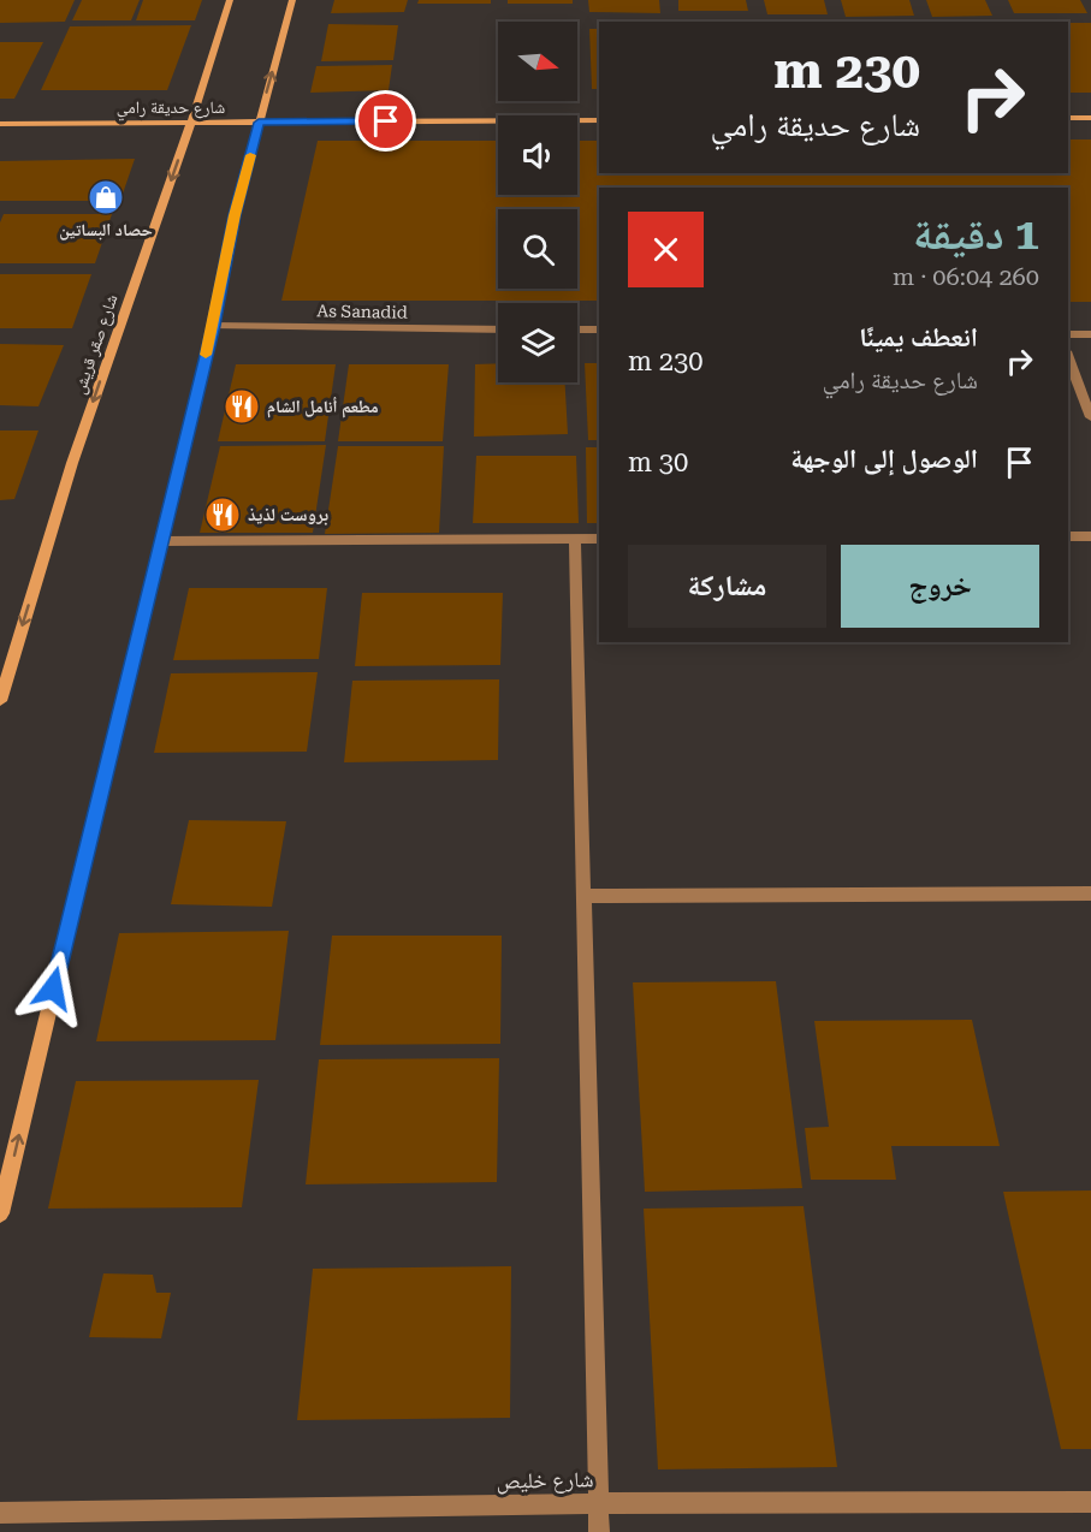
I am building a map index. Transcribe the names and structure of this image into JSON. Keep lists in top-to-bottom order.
{
  "streets": {
    "street": [
      "شارع حديقة رامي",
      "As Sanadid",
      "شارع صقر قريش",
      "شارع خليص"
    ]
  },
  "crossings": [
    ["شارع حديقة رامي", "شارع صقر قريش"]
  ],
  "places": {
    "shop": ["حصاد البساتين"],
    "restaurant": ["مطعم أنامل الشام", "بروست لذيذ"]
  },
  "north": "right",
  "page": {
    "turn": ["230 m", "شارع حديقة رامي"],
    "heading": ["1 دقيقة", "260 m · 06:04"],
    "list": [
      {
        "name": "انعطف يمينًا",
        "note": "شارع حديقة رامي",
        "value": "230 m"
      },
      {
        "name": "الوصول إلى الوجهة",
        "value": "30 m"
      }
    ],
    "buttons": ["خروج", "مشاركة"]
  }
}
